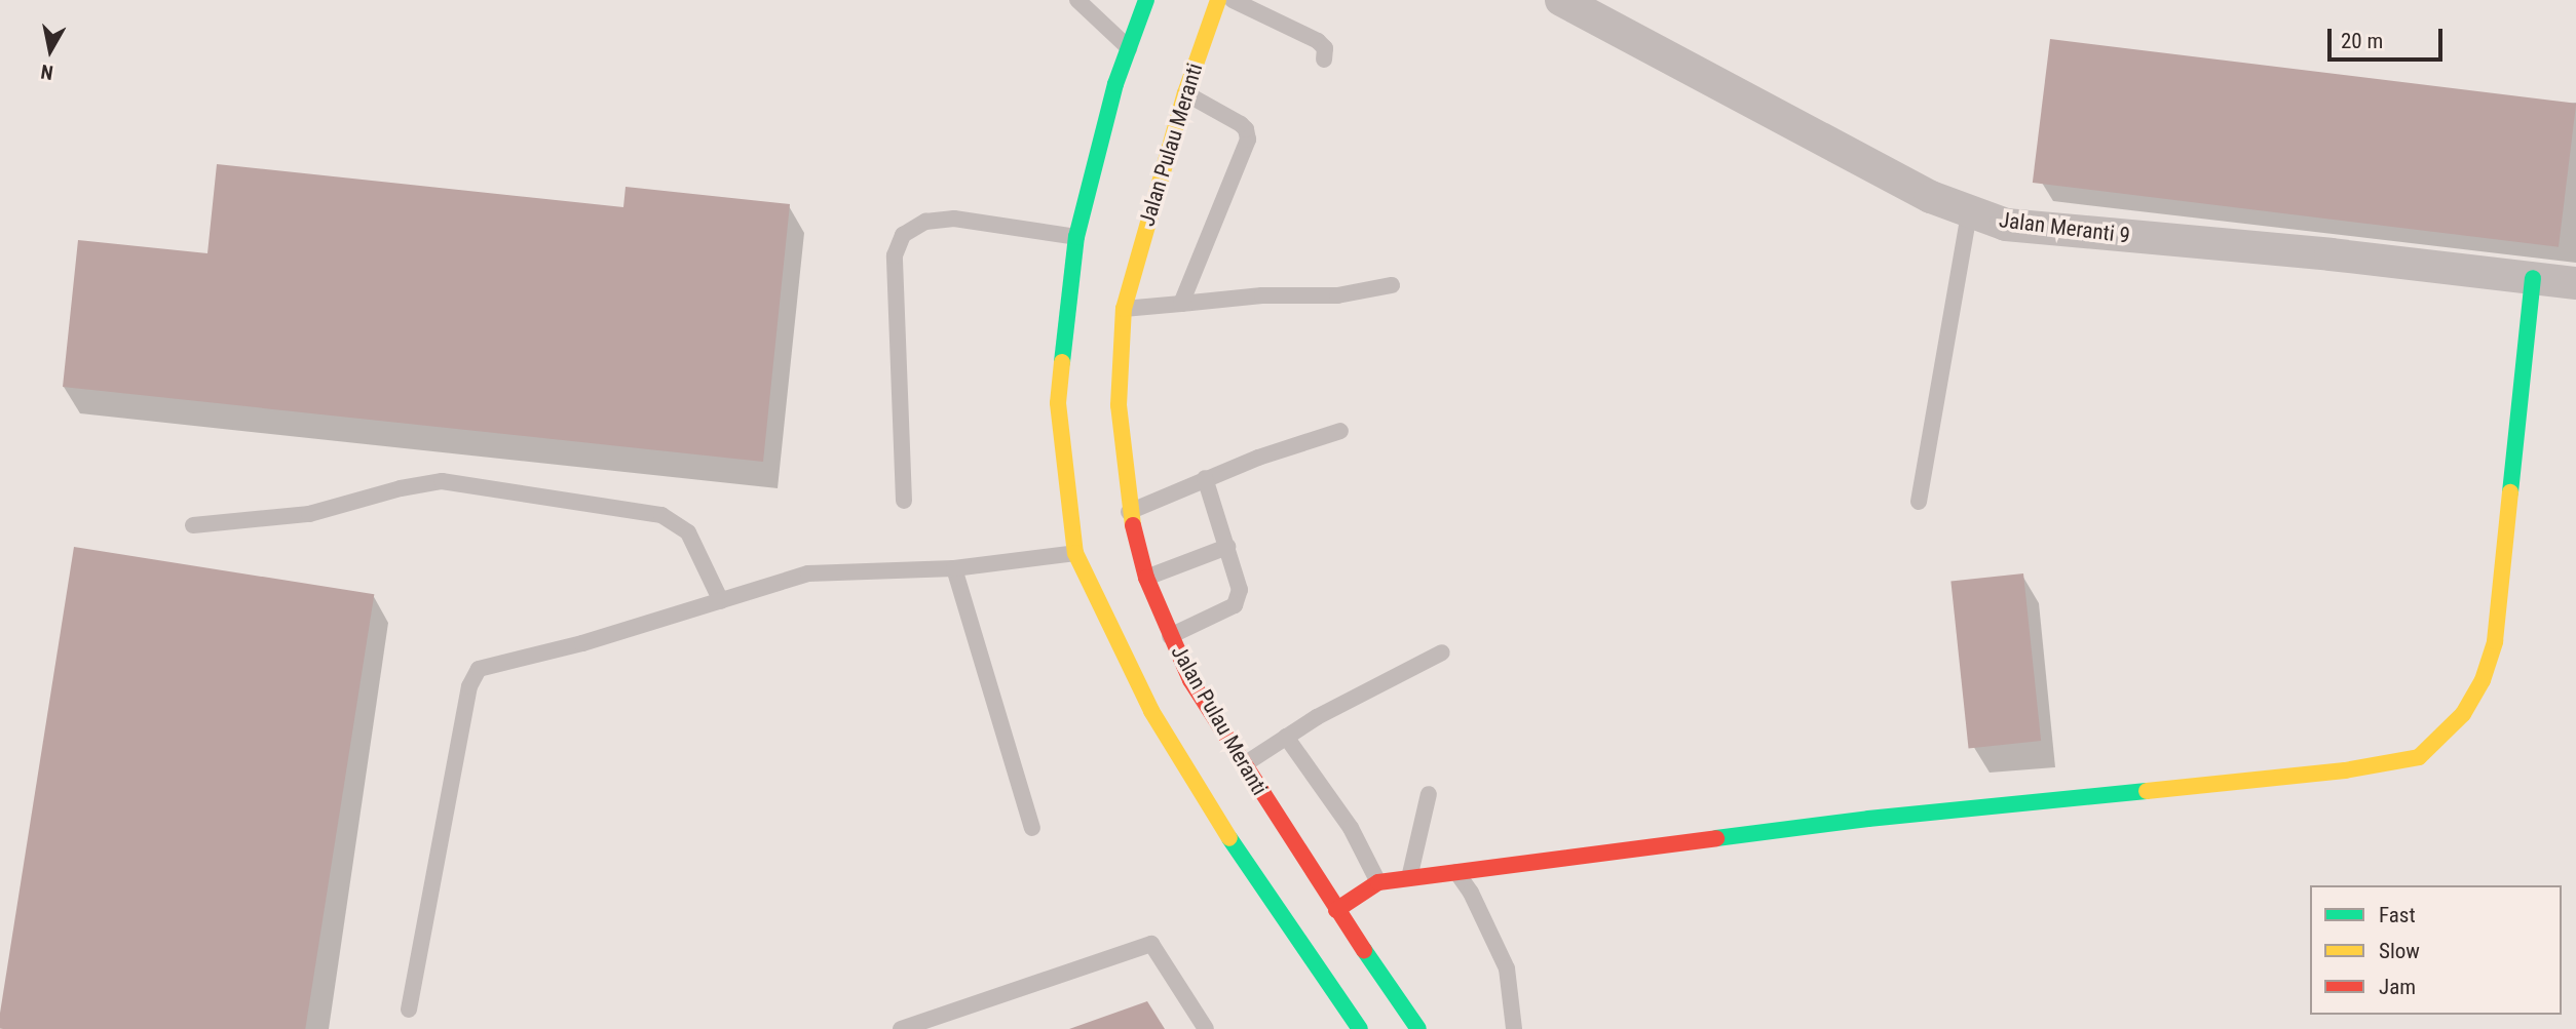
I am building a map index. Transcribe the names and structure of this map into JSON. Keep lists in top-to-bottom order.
{
  "streets": {
    "main road": ["Jalan Pulau Meranti"],
    "street": ["Jalan Meranti 9"]
  },
  "legend": ["Fast", "Slow", "Jam"],
  "scale_bar": "20 m",
  "north": "bottom"
}
